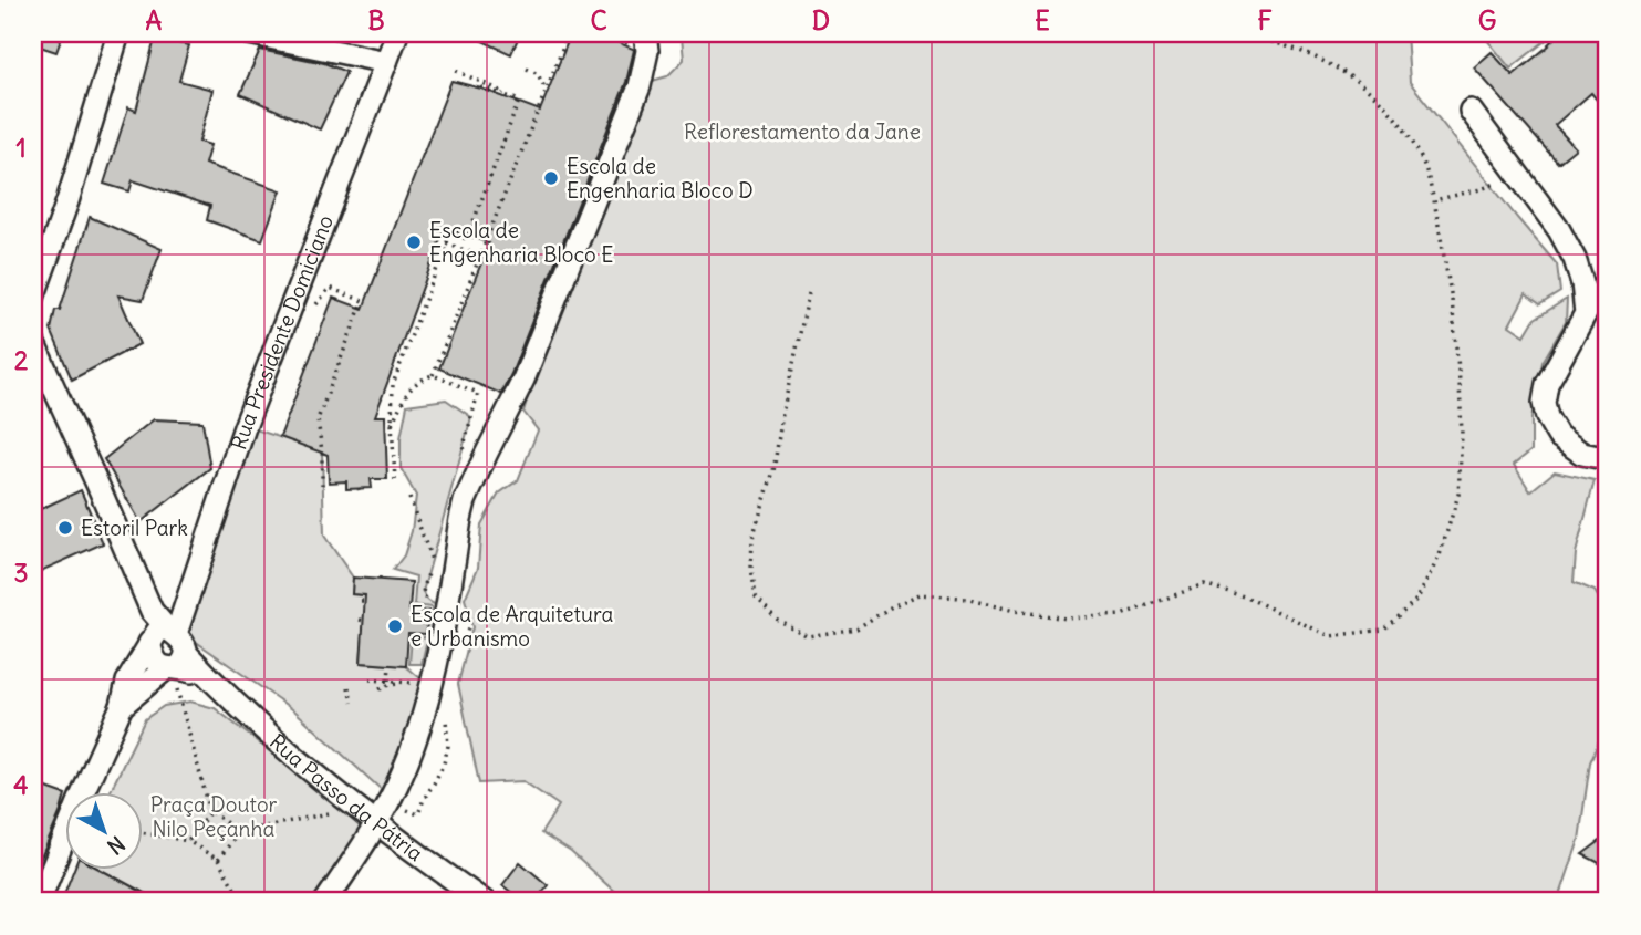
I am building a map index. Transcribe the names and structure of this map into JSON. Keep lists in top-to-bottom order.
{
  "streets": {
    "street": ["Rua Presidente Domiciano", "Rua Passo da Pátria"]
  },
  "crossings": [
    ["Rua Presidente Domiciano", "Rua Passo da Pátria"]
  ],
  "parks": ["Reflorestamento da Jane", "Praça Doutor Nilo Peçanha"],
  "places": [
    "Escola de Engenharia Bloco D",
    "Escola de Engenharia Bloco E",
    "Estoril Park",
    "Escola de Arquitetura e Urbanismo"
  ],
  "north": "bottom right",
  "grid": {
    "columns": [
      "A",
      "B",
      "C",
      "D",
      "E",
      "F",
      "G"
    ],
    "rows": [
      "1",
      "2",
      "3",
      "4"
    ]
  }
}
